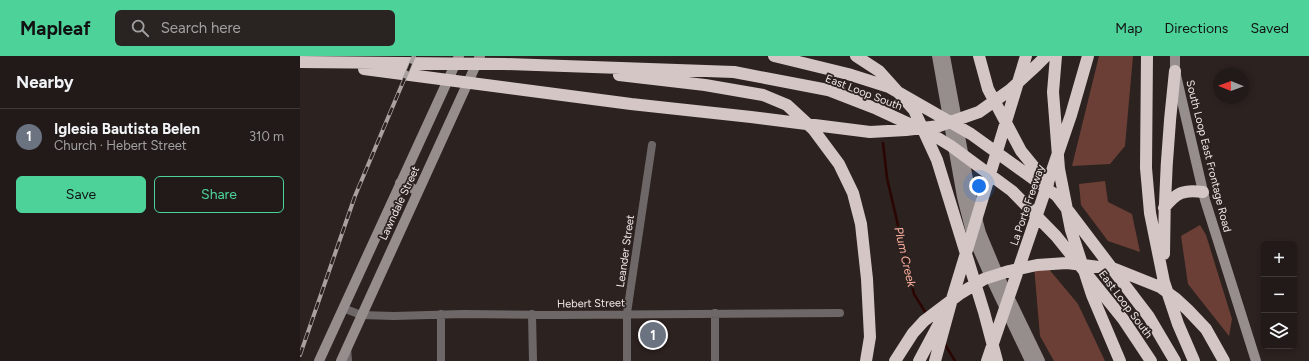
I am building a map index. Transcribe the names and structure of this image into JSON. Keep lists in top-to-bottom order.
{
  "streets": {
    "highway": ["East Loop South", "La Porte Freeway"],
    "main road": ["South Loop East Frontage Road", "Lawndale Street"],
    "street": ["Leander Street", "Hebert Street"]
  },
  "crossings": [
    ["Lawndale Street", "Hebert Street"],
    ["Leander Street", "Hebert Street"]
  ],
  "water": ["Plum Creek"],
  "north": "left",
  "page": {
    "header": "Mapleaf",
    "search": "Search here",
    "nav": ["Map", "Directions", "Saved"],
    "heading": "Nearby",
    "list": [
      {
        "mark": "1",
        "name": "Iglesia Bautista Belen",
        "note": "Church · Hebert Street",
        "value": "310 m"
      }
    ],
    "buttons": ["Save", "Share"],
    "map_buttons": ["+", "−"],
    "pins": "1"
  }
}
